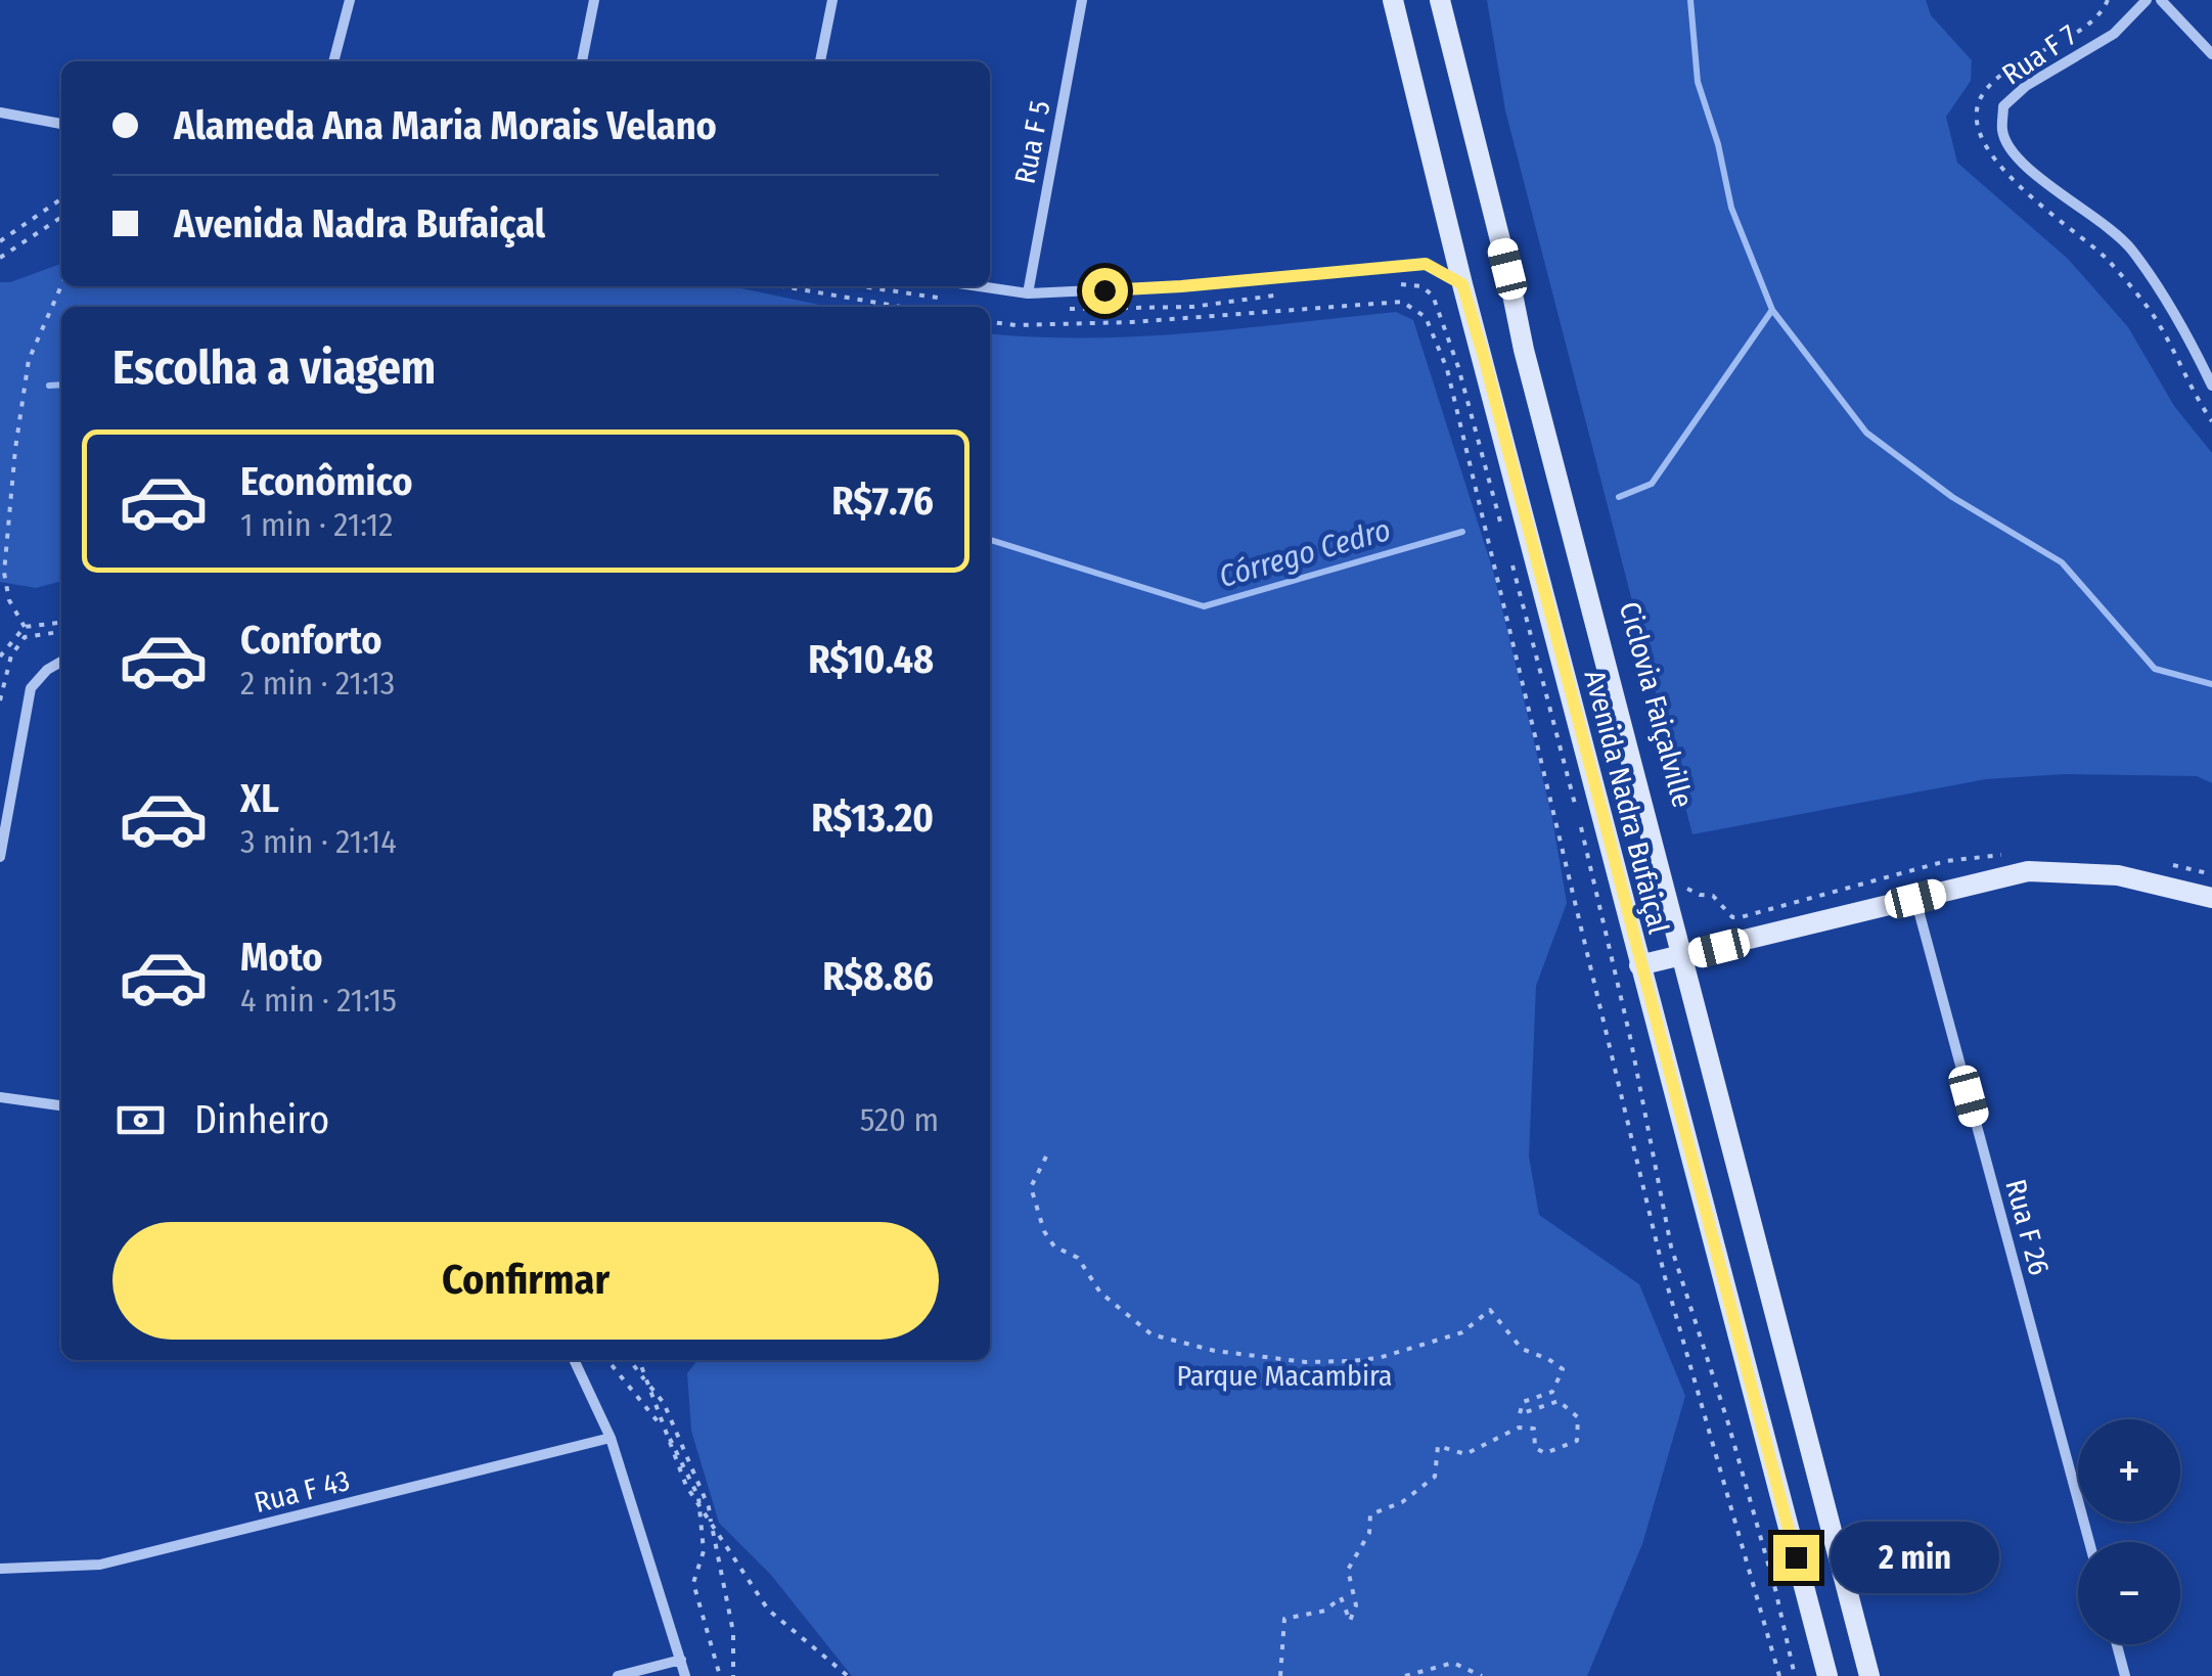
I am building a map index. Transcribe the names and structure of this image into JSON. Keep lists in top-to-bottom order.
{
  "streets": {
    "main road": ["Avenida Nadra Bufaiçal"],
    "street": [
      "Rua F 7",
      "Rua F 5",
      "Rua F 26",
      "Rua F 43"
    ]
  },
  "water": ["Córrego Cedro"],
  "parks": ["Parque Macambira"],
  "page": {
    "banner": ["Alameda Ana Maria Morais Velano", "Avenida Nadra Bufaiçal"],
    "heading": "Escolha a viagem",
    "list": [
      {
        "name": "Econômico",
        "note": "1 min · 21:12",
        "value": "R$7.76"
      },
      {
        "name": "Conforto",
        "note": "2 min · 21:13",
        "value": "R$10.48"
      },
      {
        "name": "XL",
        "note": "3 min · 21:14",
        "value": "R$13.20"
      },
      {
        "name": "Moto",
        "note": "4 min · 21:15",
        "value": "R$8.86"
      }
    ],
    "pay": ["Dinheiro", "520 m"],
    "buttons": "Confirmar",
    "map_buttons": ["+", "−"],
    "bubble": "2 min"
  }
}
